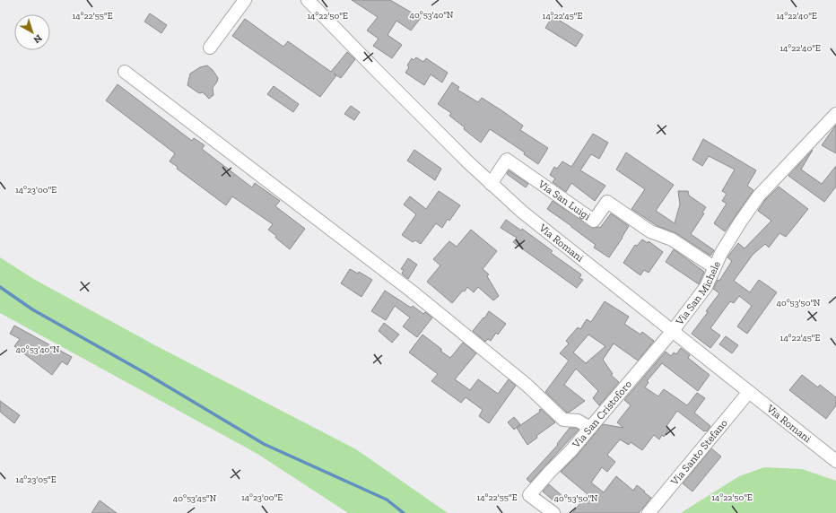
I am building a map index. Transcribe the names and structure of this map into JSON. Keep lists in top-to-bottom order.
{
  "streets": {
    "street": [
      "Via San Luigi",
      "Via Romani",
      "Via San Michele",
      "Via San Cristoforo",
      "Via Santo Stefano"
    ]
  },
  "crossings": [
    ["Via San Luigi", "Via Romani"],
    ["Via San Luigi", "Via San Michele"],
    ["Via Romani", "Via San Michele"],
    ["Via Romani", "Via San Cristoforo"],
    ["Via Romani", "Via Santo Stefano"],
    ["Via San Michele", "Via San Cristoforo"]
  ],
  "north": "bottom right",
  "coordinates": [
    "40°53'40\"N",
    "14°22'55\"E",
    "14°22'50\"E",
    "14°22'45\"E",
    "14°22'40\"E",
    "14°23'00\"E",
    "40°53'50\"N",
    "14°23'05\"E",
    "40°53'45\"N"
  ]
}
